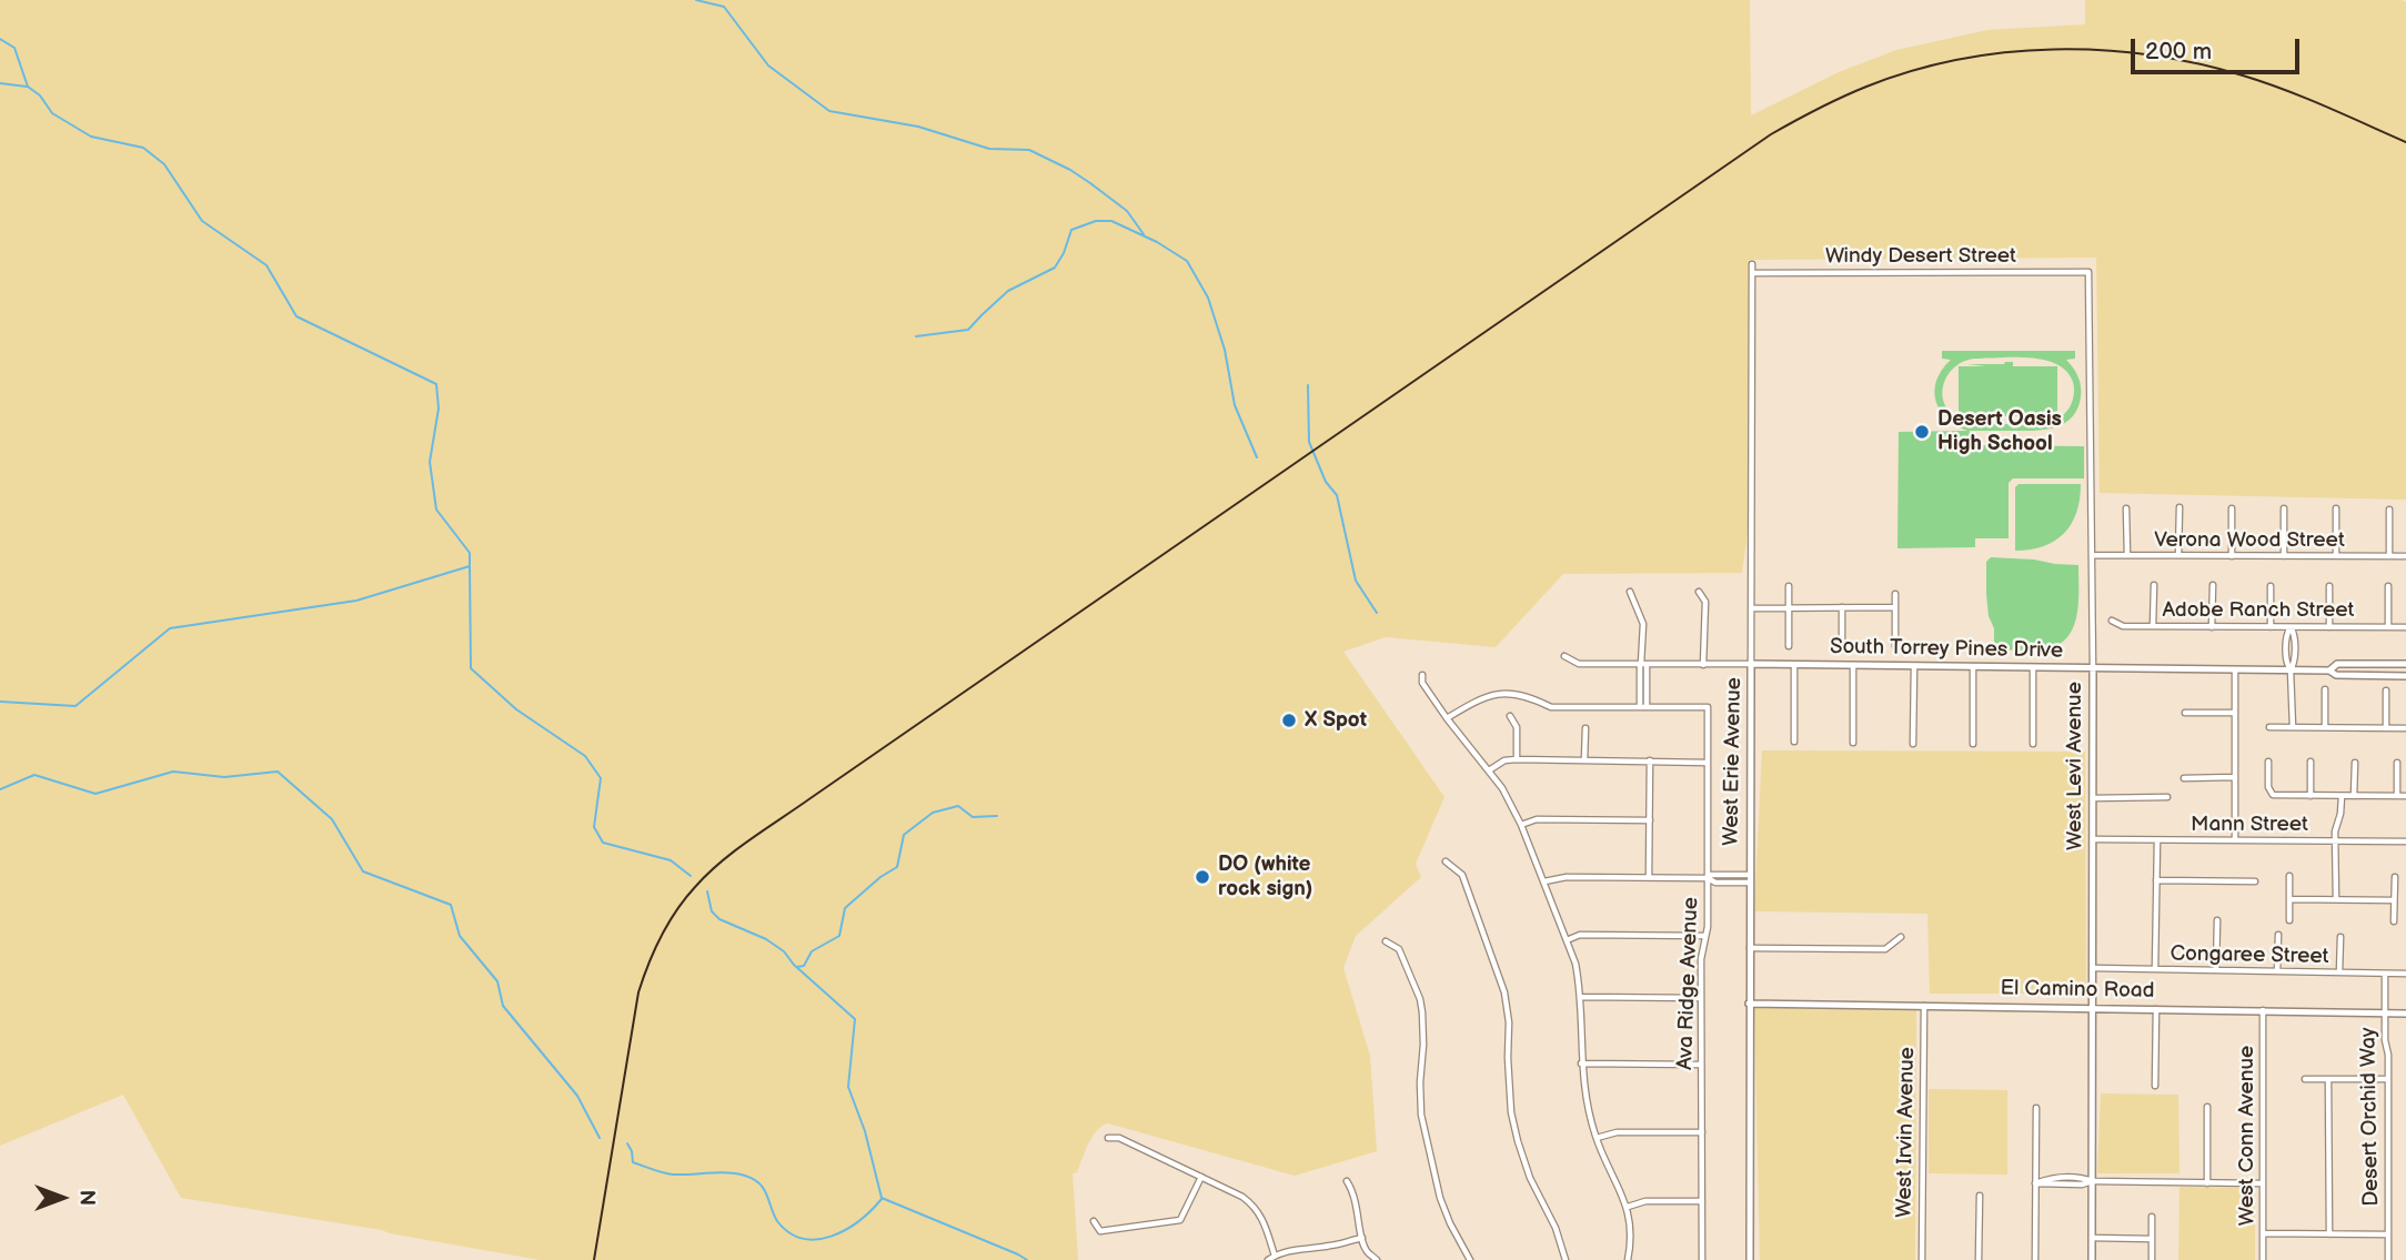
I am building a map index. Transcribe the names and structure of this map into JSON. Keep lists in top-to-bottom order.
{
  "streets": {
    "street": [
      "Windy Desert Street",
      "Verona Wood Street",
      "Adobe Ranch Street",
      "South Torrey Pines Drive",
      "West Erie Avenue",
      "West Levi Avenue",
      "Mann Street",
      "Congaree Street",
      "Ava Ridge Avenue",
      "El Camino Road",
      "Desert Orchid Way",
      "West Irvin Avenue",
      "West Conn Avenue"
    ]
  },
  "crossings": [
    ["Windy Desert Street", "West Erie Avenue"],
    ["Windy Desert Street", "West Levi Avenue"],
    ["Verona Wood Street", "West Levi Avenue"],
    ["South Torrey Pines Drive", "West Erie Avenue"],
    ["South Torrey Pines Drive", "West Levi Avenue"],
    ["West Erie Avenue", "El Camino Road"],
    ["West Levi Avenue", "Mann Street"],
    ["West Levi Avenue", "Congaree Street"],
    ["West Levi Avenue", "El Camino Road"],
    ["Congaree Street", "Desert Orchid Way"],
    ["El Camino Road", "Desert Orchid Way"],
    ["El Camino Road", "West Irvin Avenue"],
    ["El Camino Road", "West Conn Avenue"]
  ],
  "places": ["Desert Oasis High School", "X Spot", "DO (white rock sign)"],
  "scale_bar": "200 m",
  "north": "right"
}
